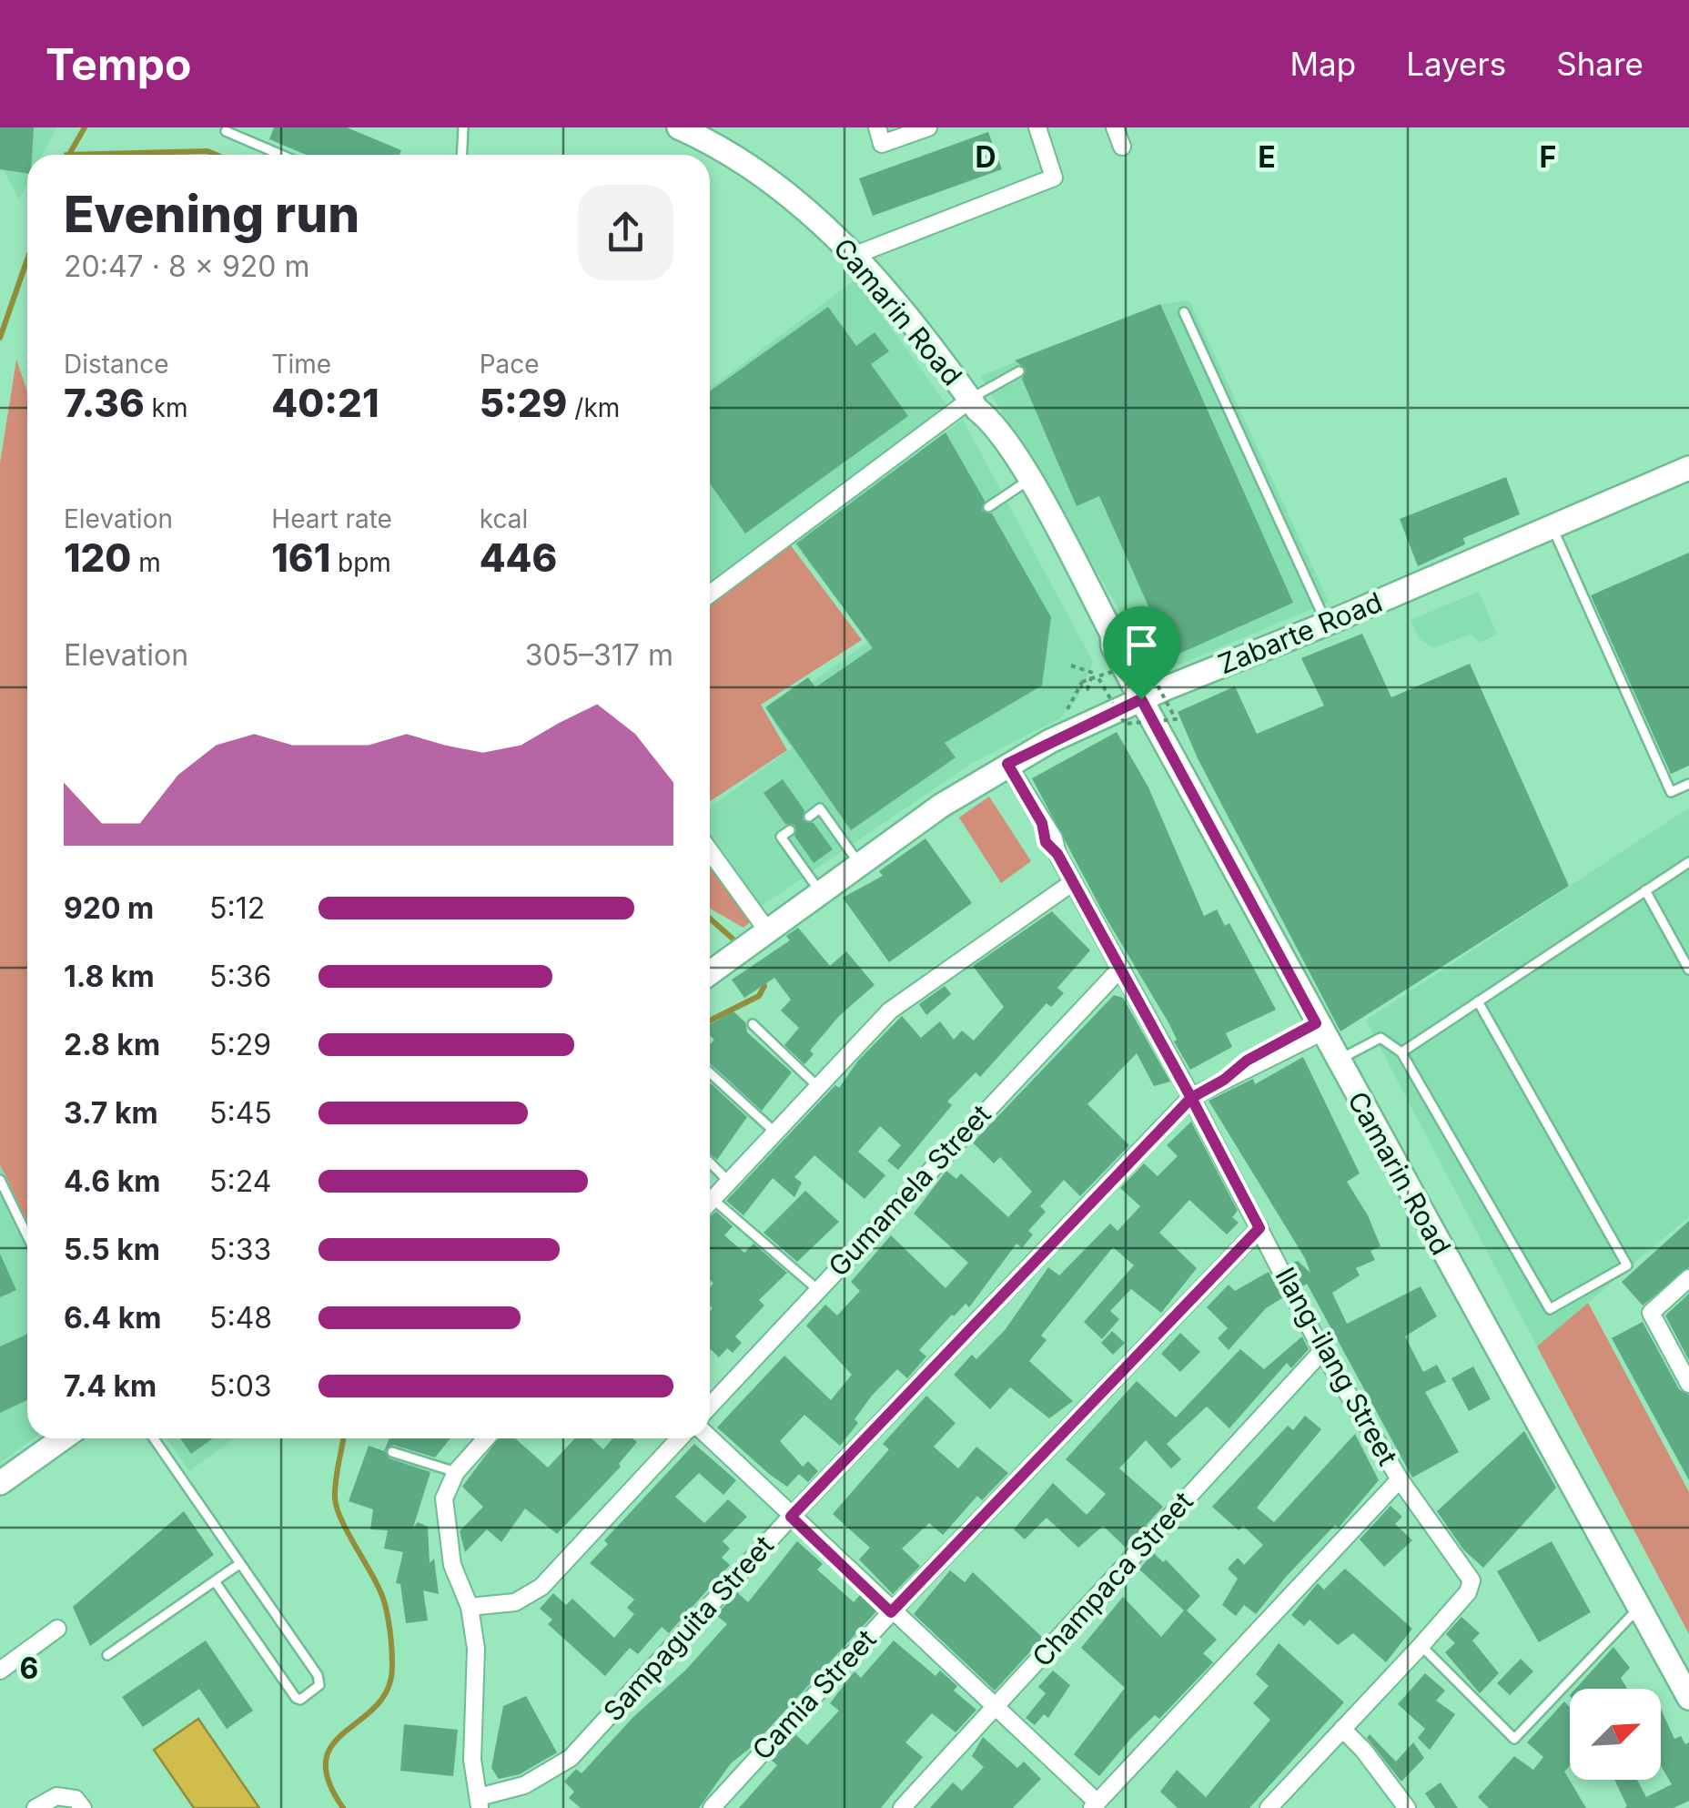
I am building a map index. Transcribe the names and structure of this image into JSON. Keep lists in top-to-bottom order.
{
  "streets": {
    "main road": ["Camarin Road", "Zabarte Road"],
    "street": [
      "Gumamela Street",
      "Ilang-ilang Street",
      "Champaca Street",
      "Sampaguita Street",
      "Camia Street"
    ]
  },
  "crossings": [
    ["Camarin Road", "Zabarte Road"],
    ["Camarin Road", "Sampaguita Street"],
    ["Zabarte Road", "Ilang-ilang Street"],
    ["Gumamela Street", "Ilang-ilang Street"],
    ["Ilang-ilang Street", "Champaca Street"],
    ["Ilang-ilang Street", "Sampaguita Street"],
    ["Ilang-ilang Street", "Camia Street"]
  ],
  "north": "top right",
  "page": {
    "header": "Tempo",
    "nav": ["Map", "Layers", "Share"],
    "heading": ["Evening run", "20:47 · 8 × 920 m"],
    "stats": [
      ["Distance", "7.36 km"],
      ["Time", "40:21"],
      ["Pace", "5:29 /km"],
      ["Elevation", "120 m"],
      ["Heart rate", "161 bpm"],
      ["kcal", "446"]
    ],
    "chart": ["Elevation", "305–317 m"],
    "list": [
      {
        "name": "920 m",
        "note": "5:12"
      },
      {
        "name": "1.8 km",
        "note": "5:36"
      },
      {
        "name": "2.8 km",
        "note": "5:29"
      },
      {
        "name": "3.7 km",
        "note": "5:45"
      },
      {
        "name": "4.6 km",
        "note": "5:24"
      },
      {
        "name": "5.5 km",
        "note": "5:33"
      },
      {
        "name": "6.4 km",
        "note": "5:48"
      },
      {
        "name": "7.4 km",
        "note": "5:03"
      }
    ]
  },
  "grid": {
    "columns": ["D", "E", "F"],
    "rows": ["6"]
  }
}
